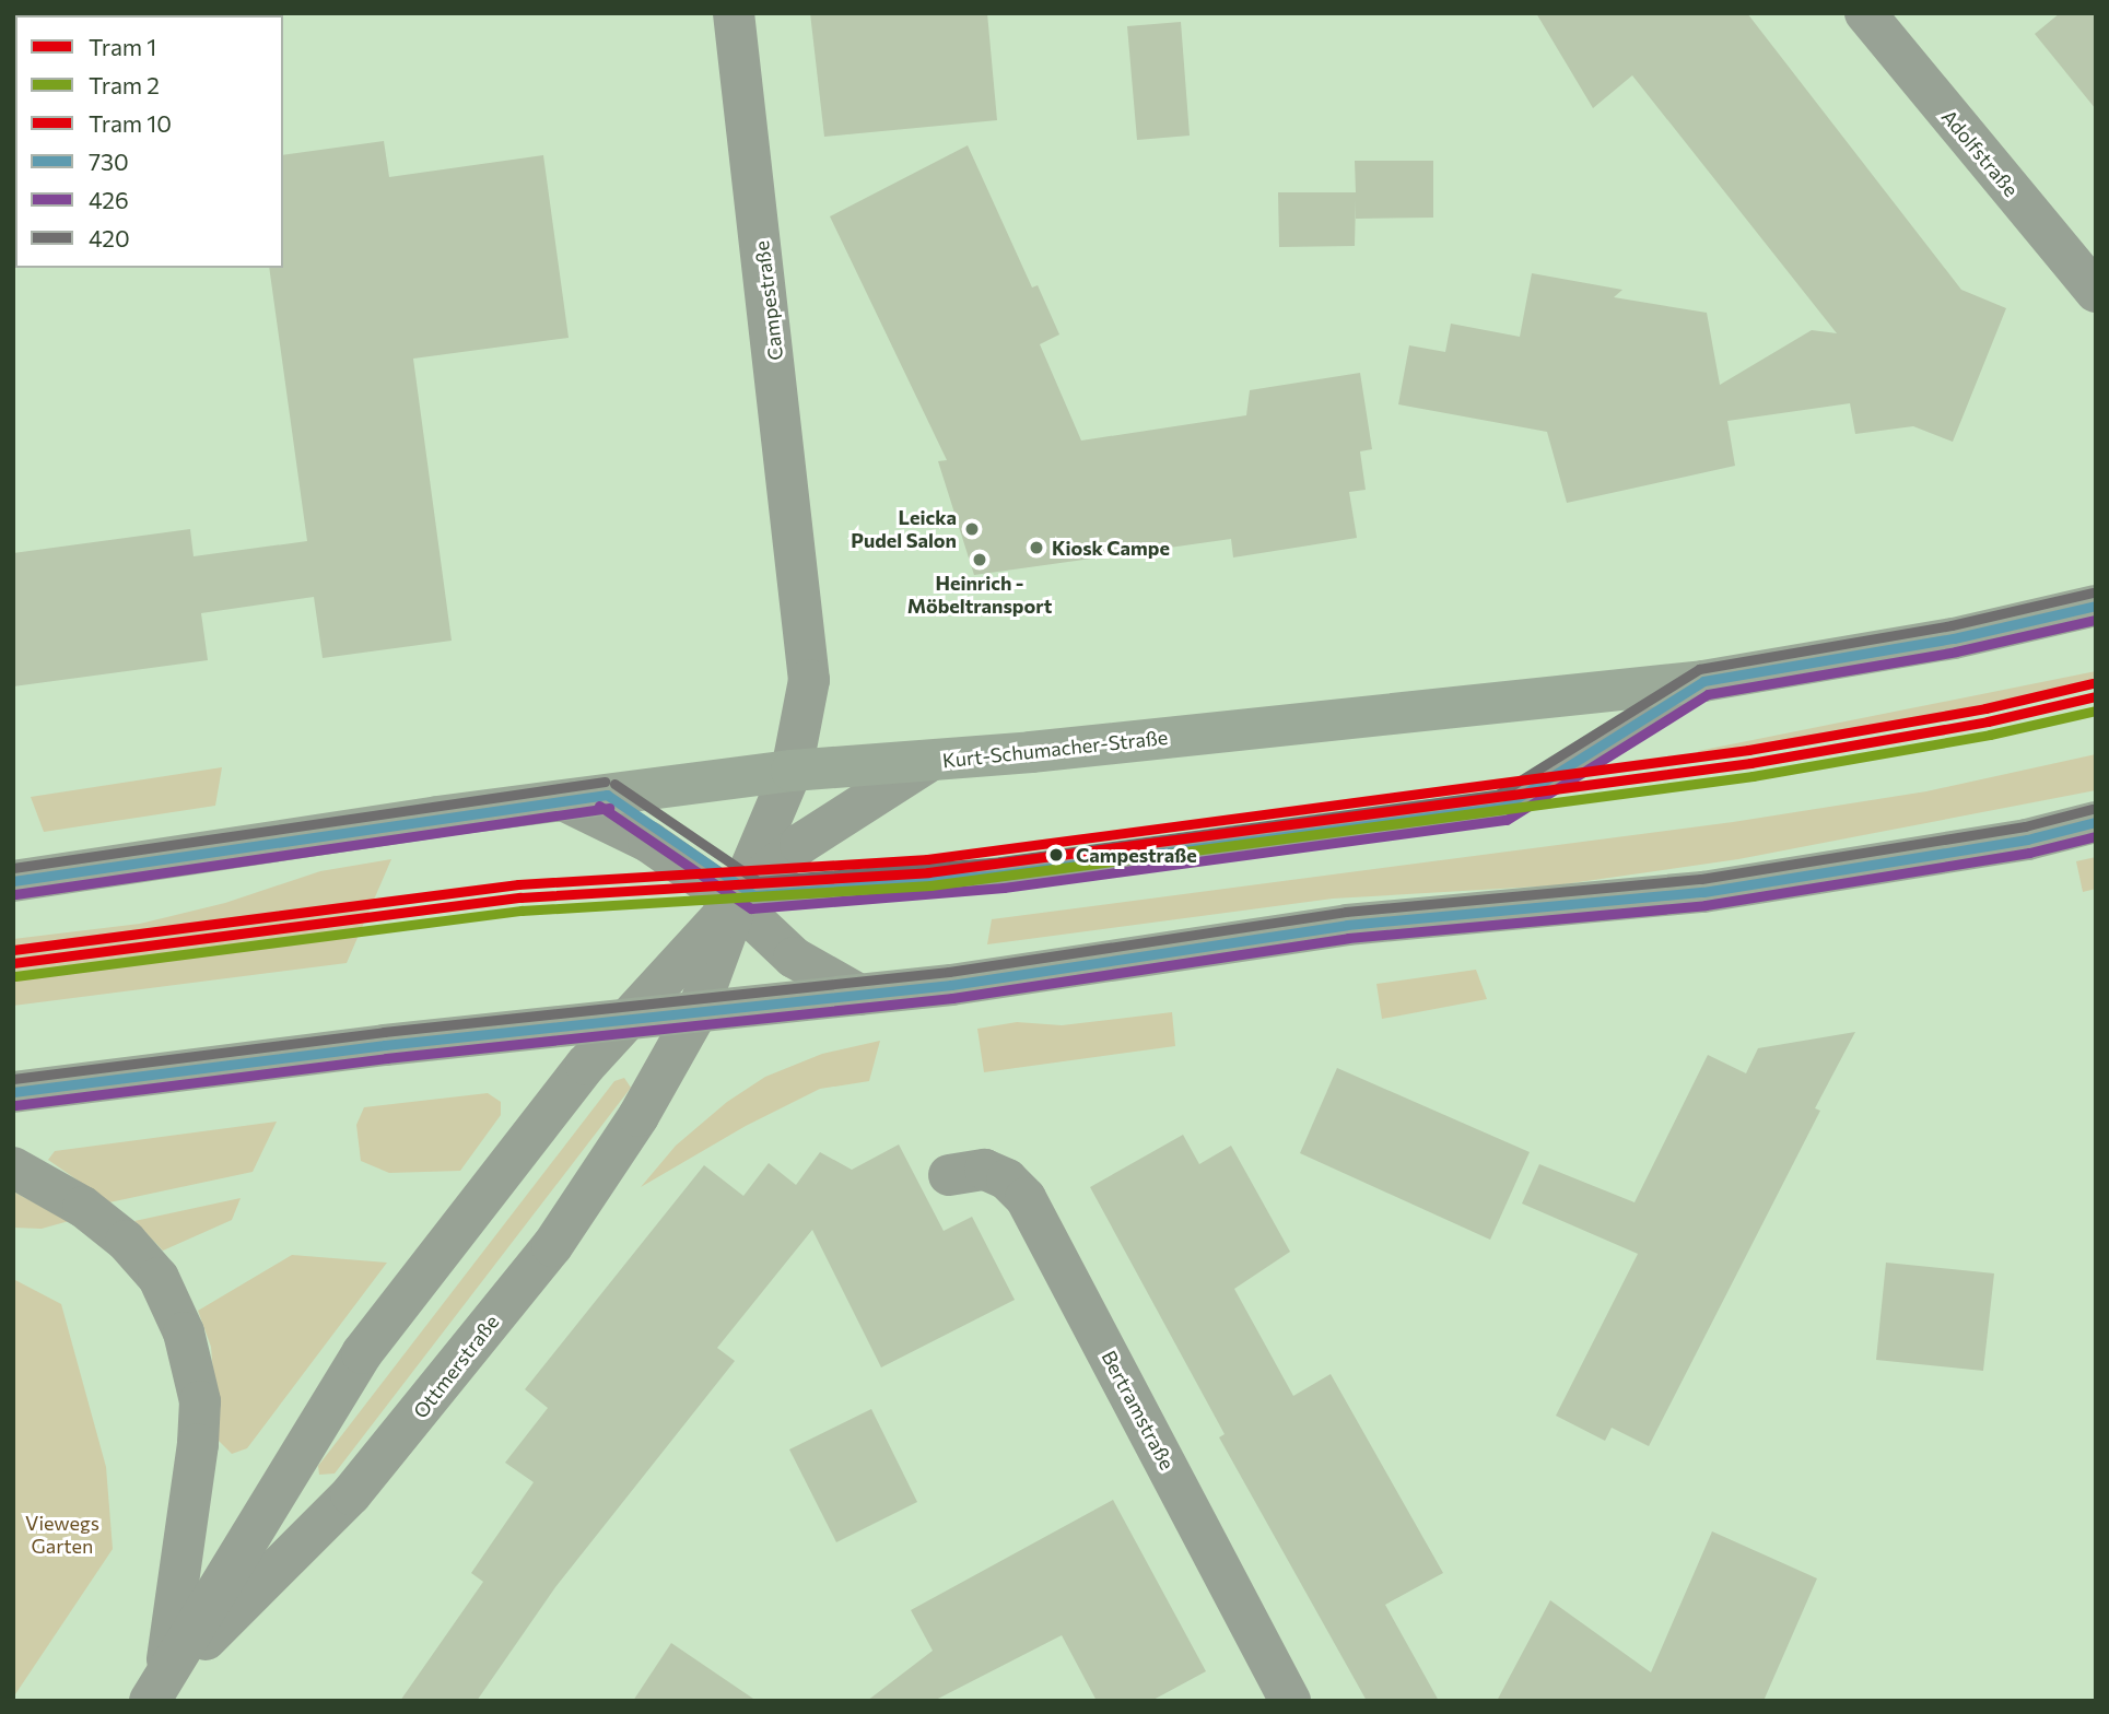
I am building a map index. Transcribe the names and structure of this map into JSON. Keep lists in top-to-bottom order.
{
  "streets": {
    "main road": ["Kurt-Schumacher-Straße"],
    "street": [
      "Adolfstraße",
      "Campestraße",
      "Ottmerstraße",
      "Bertramstraße"
    ]
  },
  "crossings": [
    ["Campestraße", "Kurt-Schumacher-Straße"],
    ["Campestraße", "Ottmerstraße"]
  ],
  "parks": ["Viewegs Garten"],
  "places": [
    "Leicka Pudel Salon",
    "Kiosk Campe",
    "Heinrich - Möbeltransport",
    "Campestraße"
  ],
  "lines": [
    "transit line 420",
    "transit line 730",
    "transit line 426",
    "tram line 10",
    "tram line 1",
    "tram line 2"
  ],
  "legend": [
    "Tram 1",
    "Tram 2",
    "Tram 10",
    "730",
    "426",
    "420"
  ]
}
